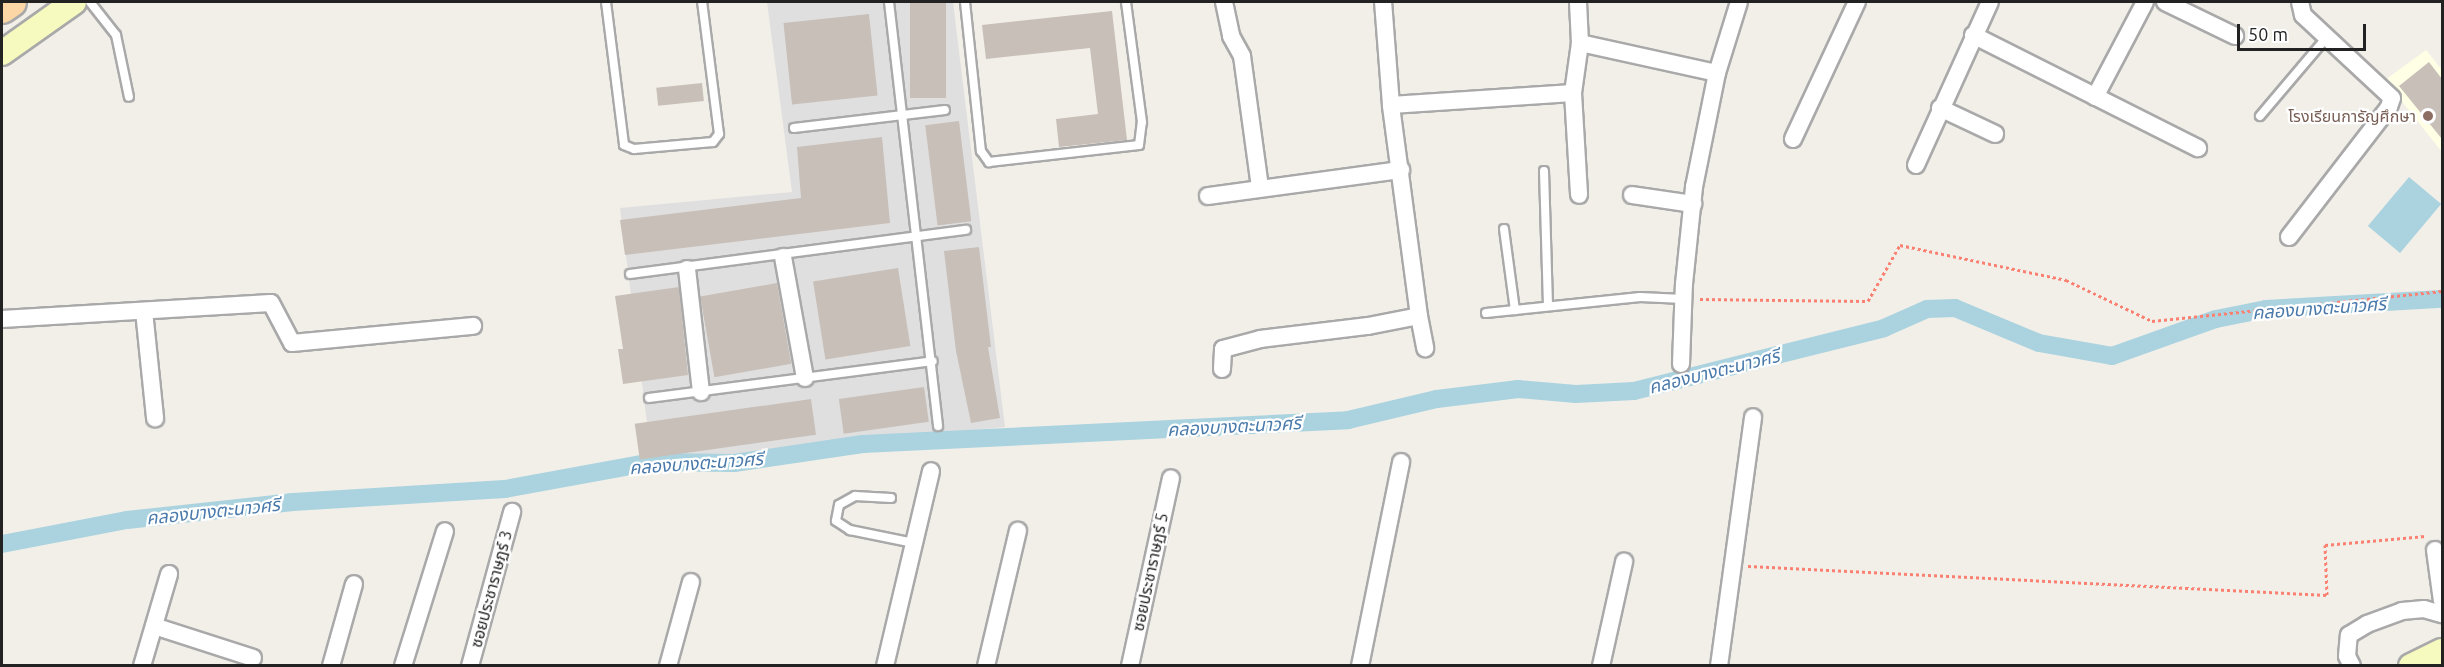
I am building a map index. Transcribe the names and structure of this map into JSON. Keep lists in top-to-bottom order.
{
  "streets": {
    "street": ["ซอยประชาราษฏร์ 5", "ซอยประชาราษฏร์ 3"]
  },
  "water": ["คลองบางตะนาวศรี"],
  "places": ["โรงเรียนการัญศึกษา"],
  "scale_bar": "50 m"
}
